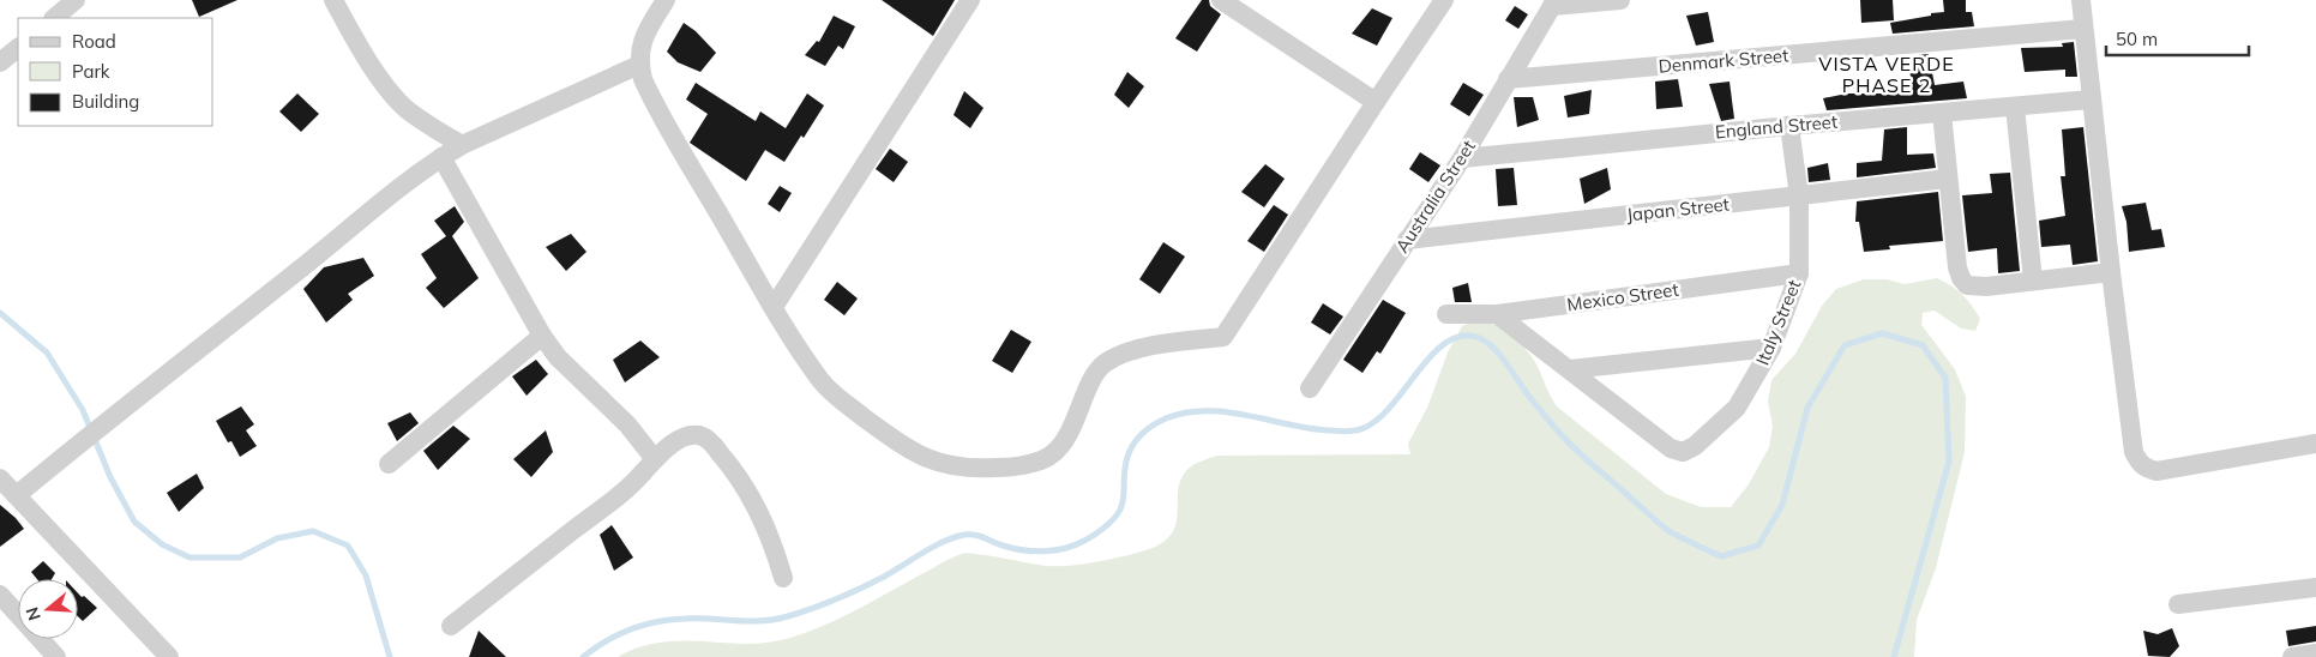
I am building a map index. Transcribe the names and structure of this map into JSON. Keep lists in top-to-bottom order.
{
  "streets": {
    "street": [
      "Denmark Street",
      "England Street",
      "Australia Street",
      "Japan Street",
      "Mexico Street",
      "Italy Street"
    ]
  },
  "crossings": [
    ["Denmark Street", "Australia Street"],
    ["England Street", "Australia Street"],
    ["England Street", "Italy Street"],
    ["Australia Street", "Japan Street"],
    ["Japan Street", "Italy Street"],
    ["Mexico Street", "Italy Street"]
  ],
  "districts": ["VISTA VERDE PHASE 2"],
  "legend": ["Road", "Park", "Building"],
  "scale_bar": "50 m",
  "north": "left"
}
